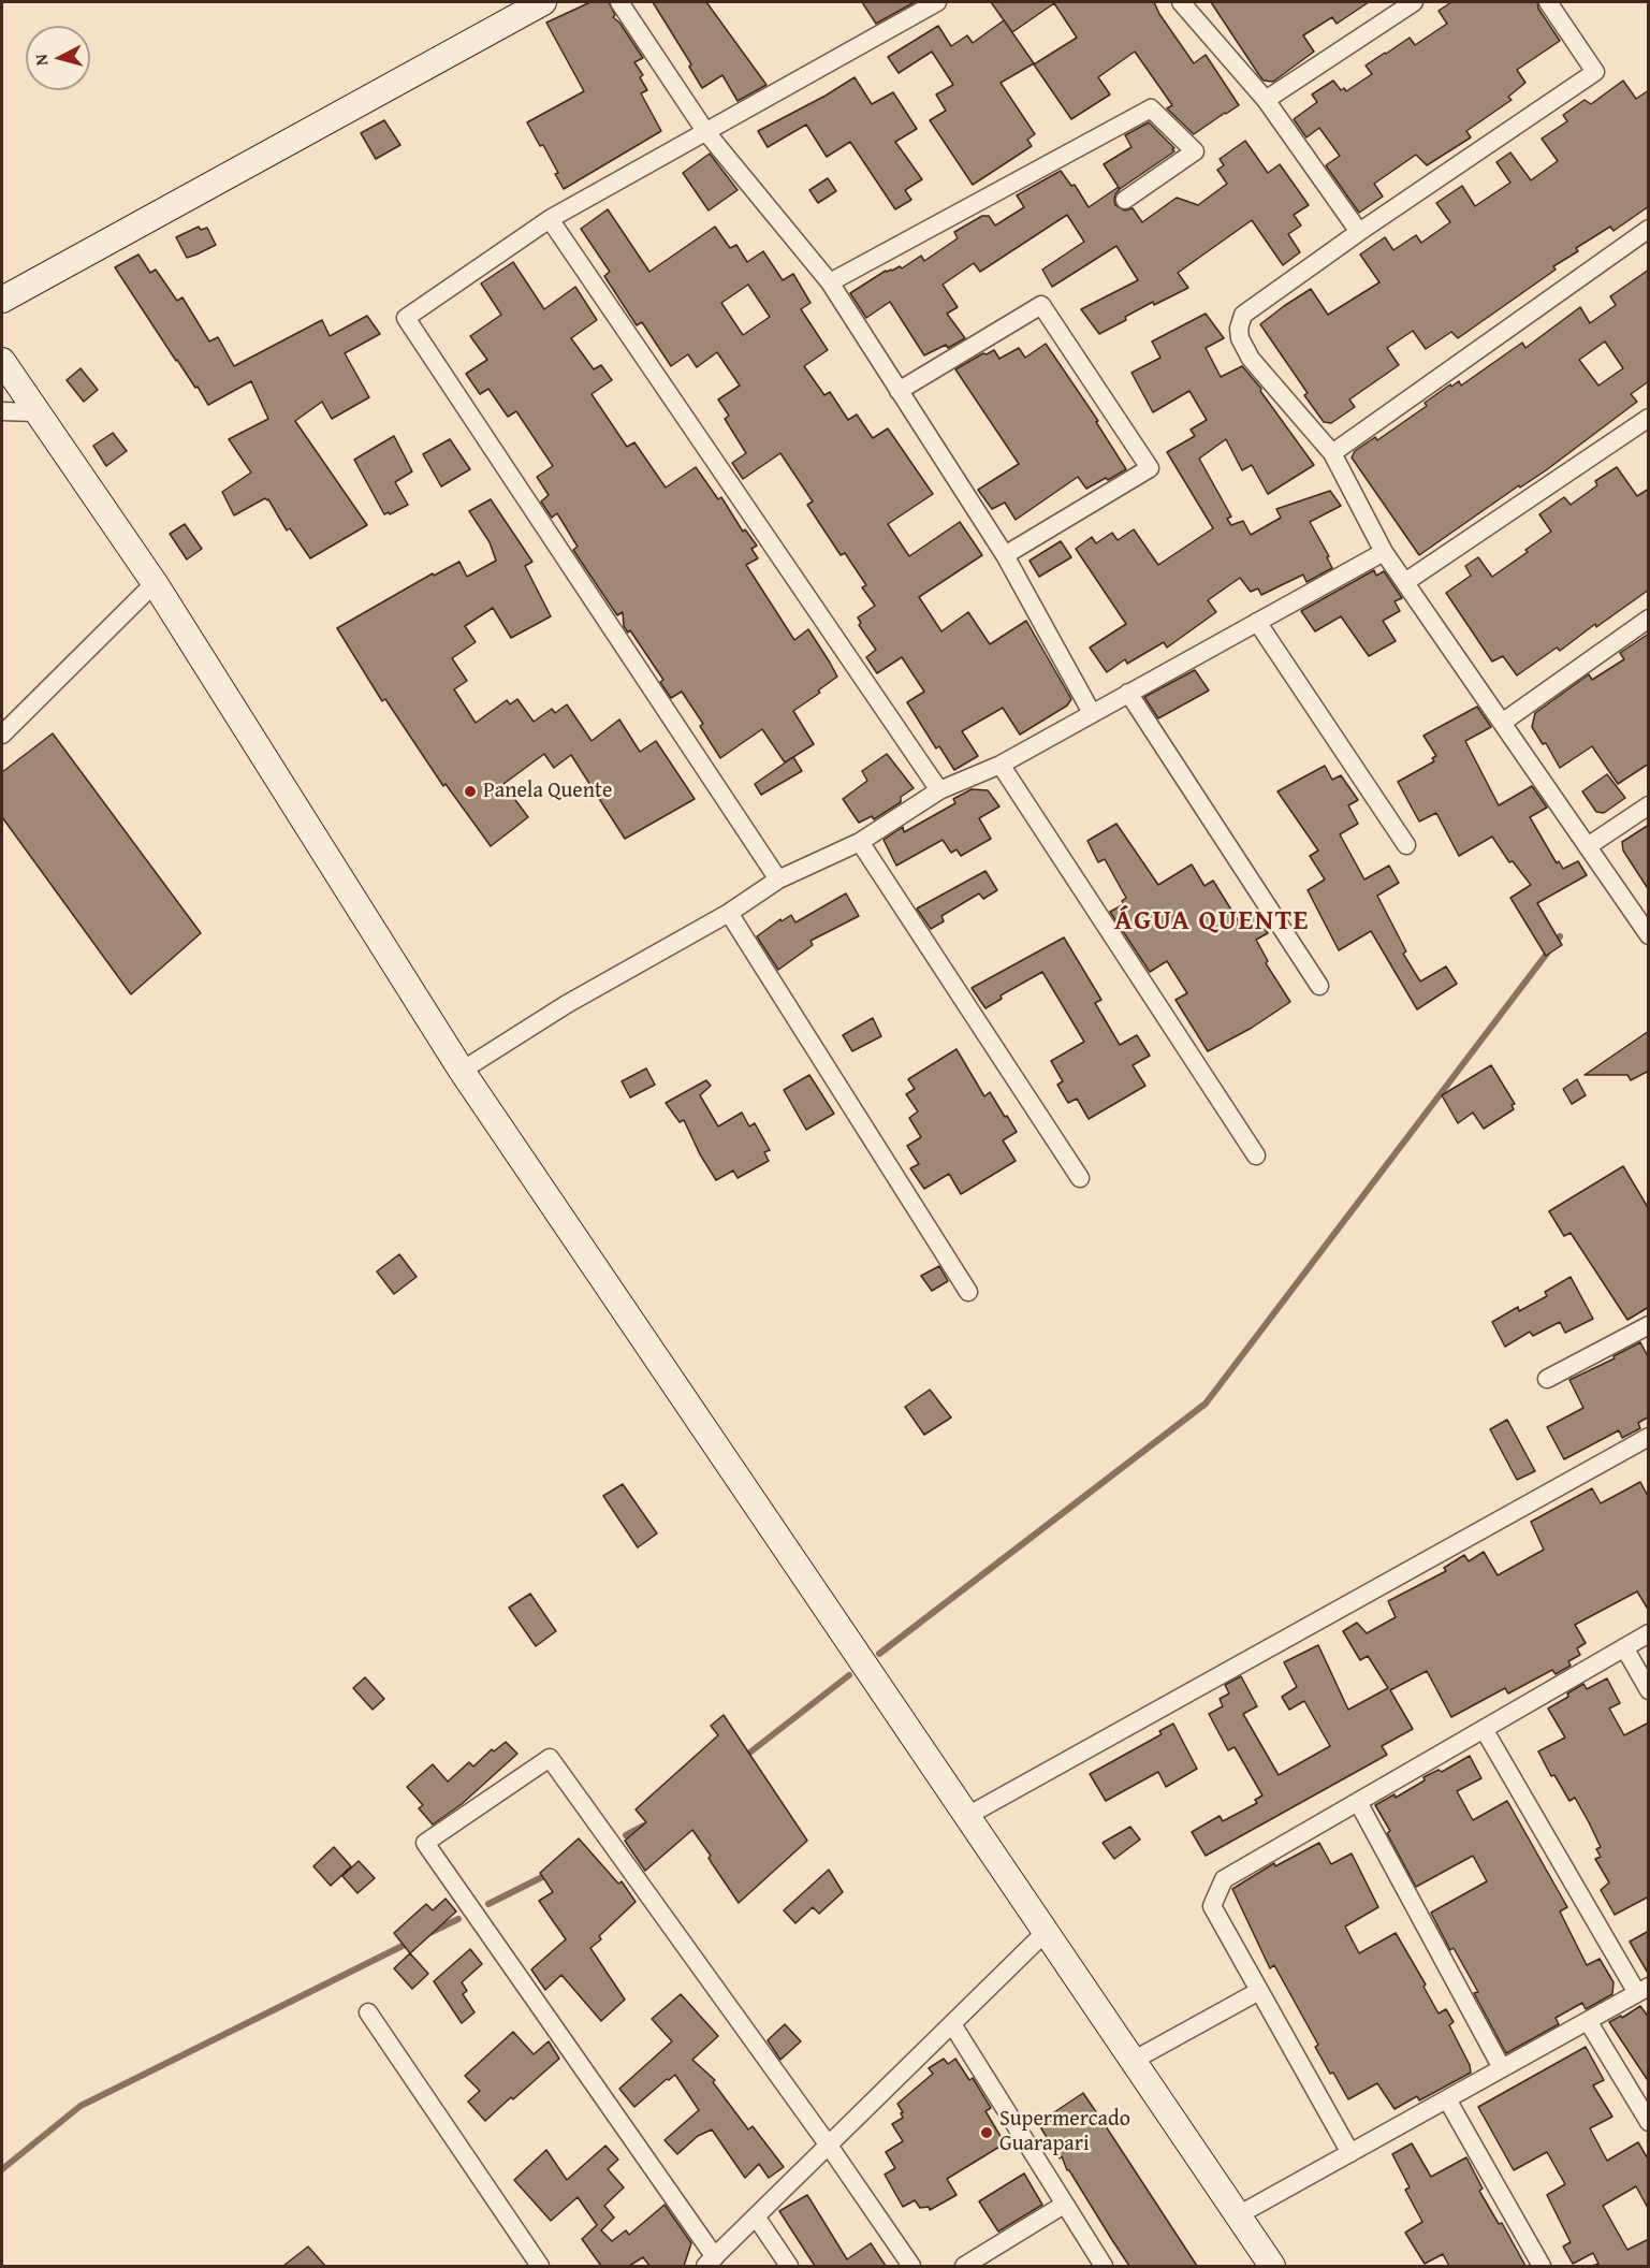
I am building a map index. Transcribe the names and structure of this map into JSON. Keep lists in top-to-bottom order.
{
  "districts": ["ÁGUA QUENTE"],
  "places": ["Panela Quente", "Supermercado Guarapari"],
  "north": "left"
}
